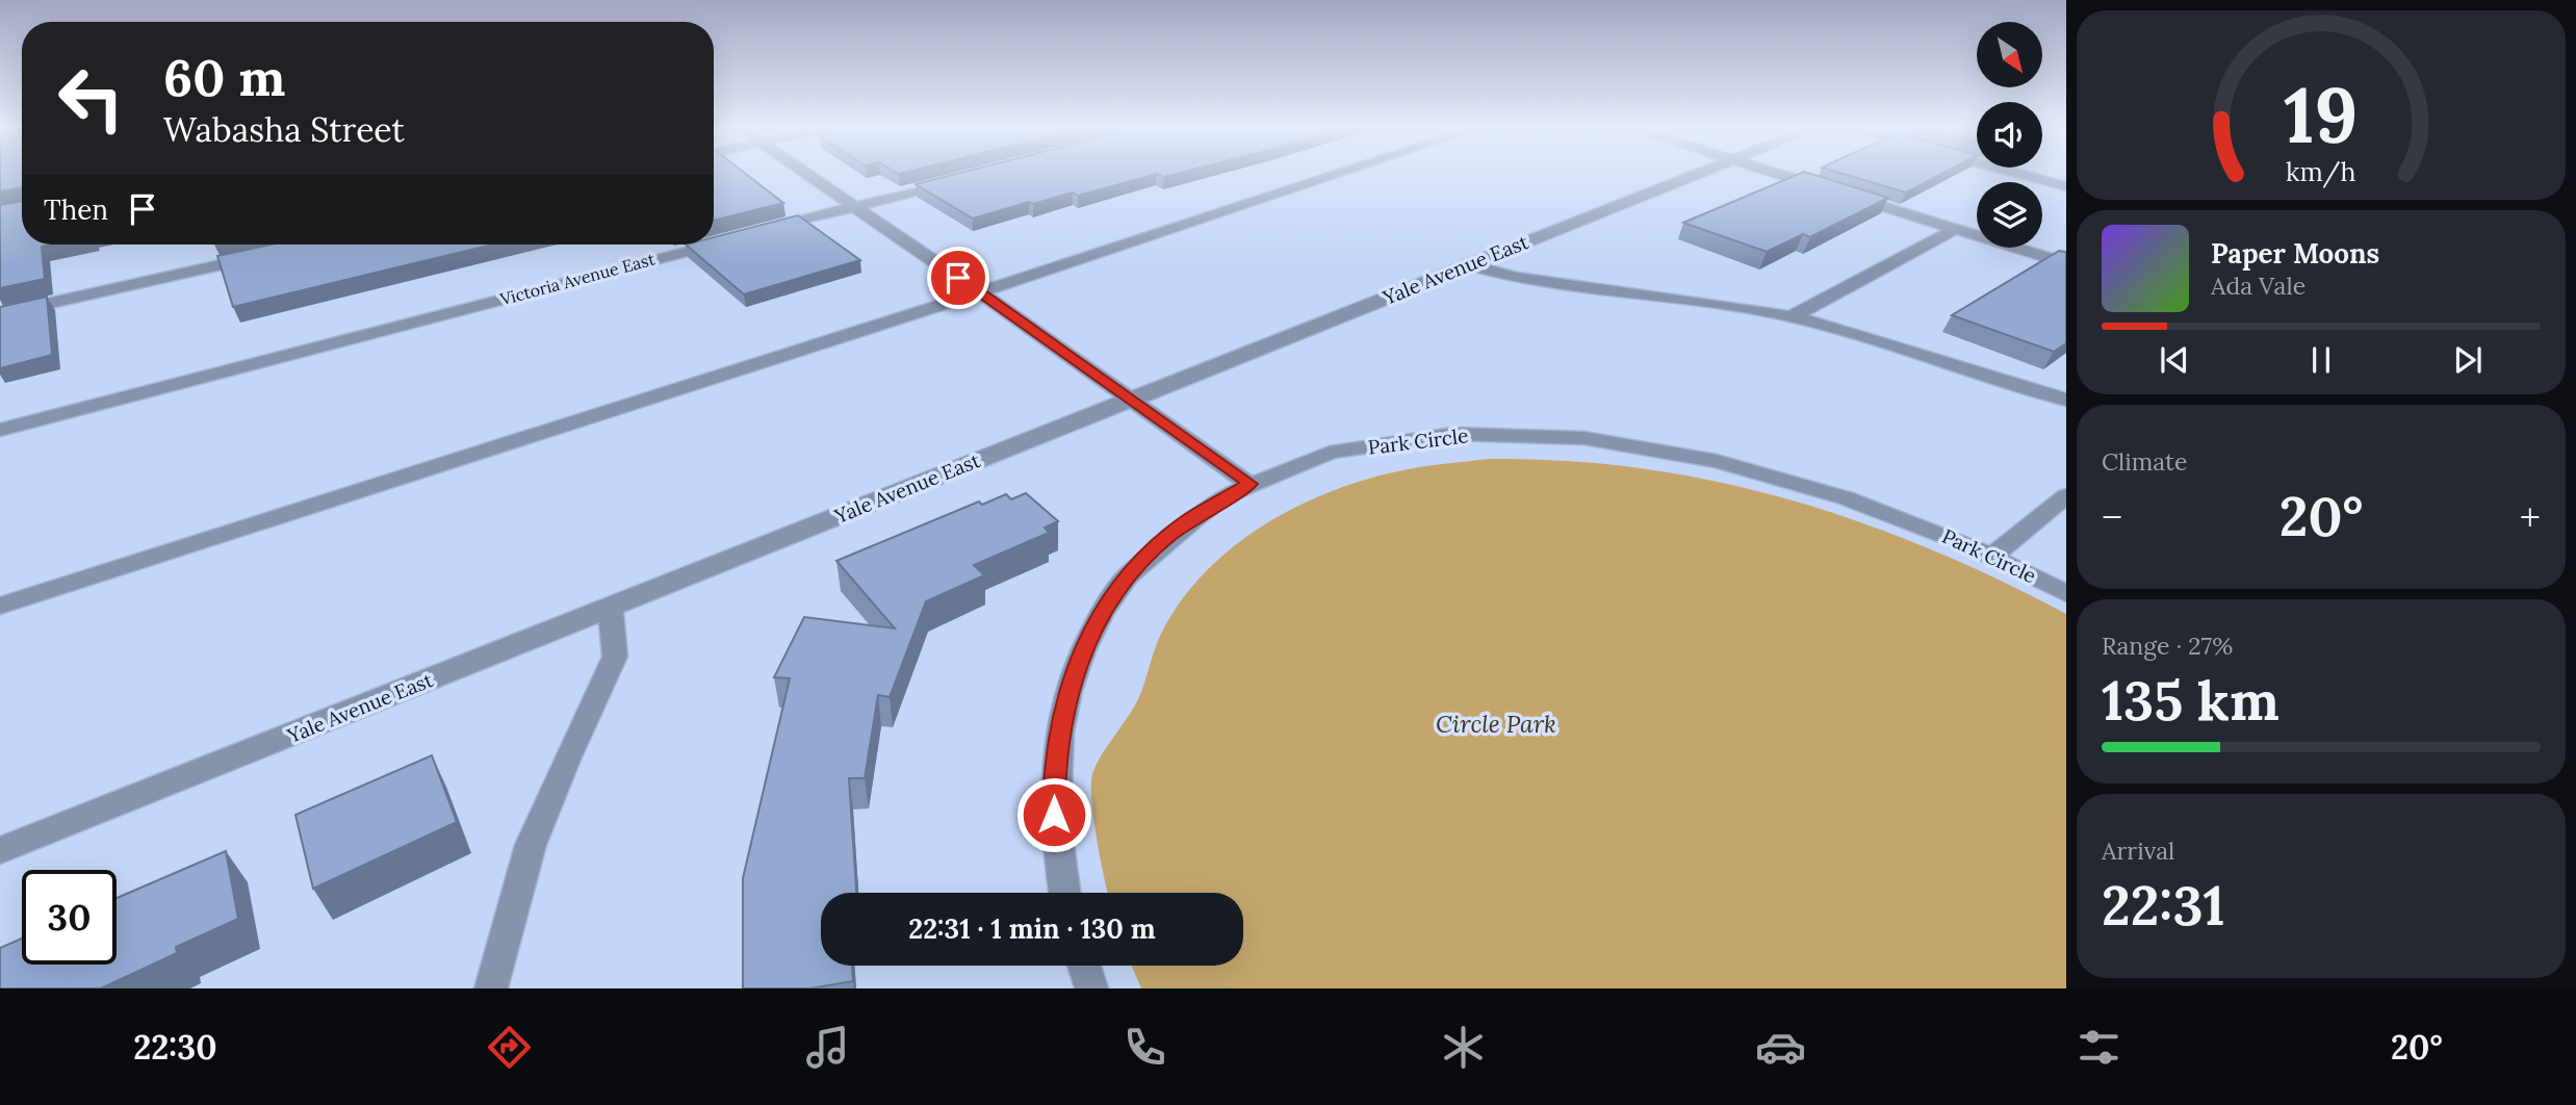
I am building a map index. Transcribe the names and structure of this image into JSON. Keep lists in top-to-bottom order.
{
  "streets": {
    "street": ["Yale Avenue East", "Victoria Avenue East", "Park Circle"]
  },
  "parks": ["Circle Park"],
  "north": "bottom right",
  "page": {
    "turn": ["60 m", "Wabasha Street"],
    "then": "Then",
    "song": ["Paper Moons", "Ada Vale"],
    "tile": [
      "Climate",
      ["Range · 27%", "135 km"],
      ["Arrival", "22:31"]
    ],
    "heat": ["−", "20°", "+"],
    "limit": "30",
    "trip": "22:31 · 1 min · 130 m",
    "tabs": ["22:30", "20°"],
    "gauge": ["19", "km/h"]
  }
}
